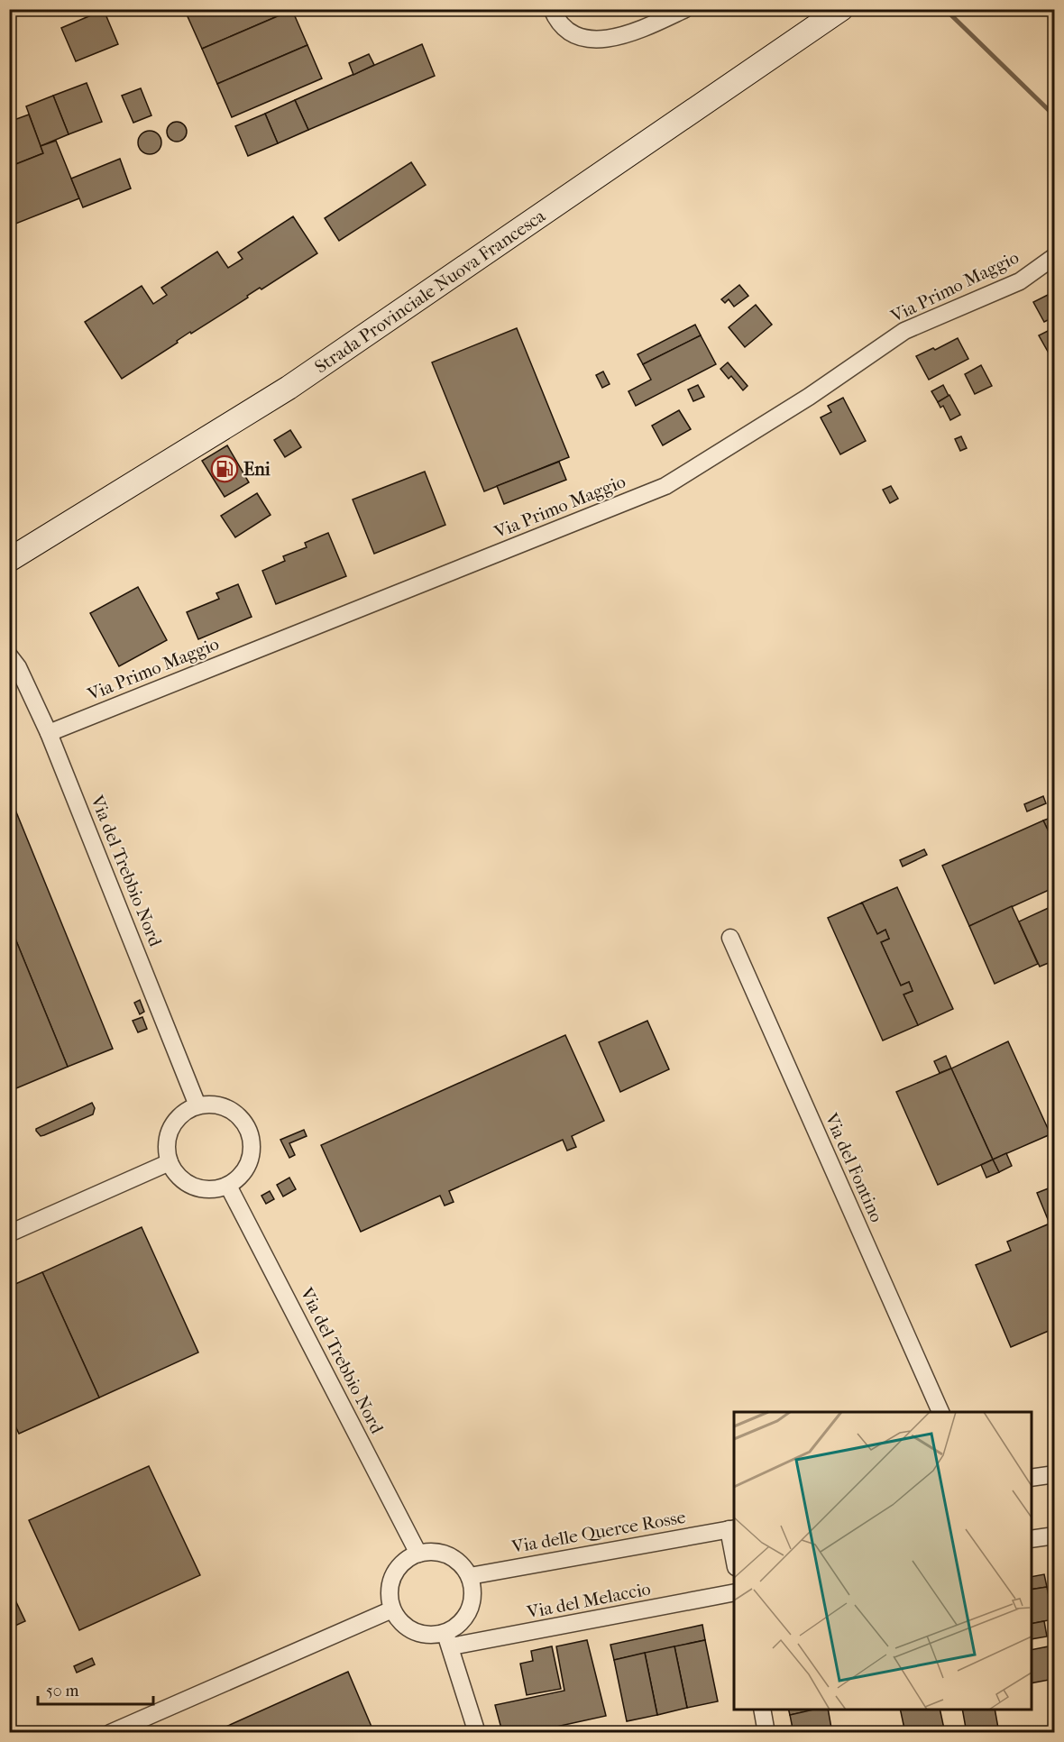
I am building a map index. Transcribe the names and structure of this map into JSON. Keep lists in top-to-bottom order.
{
  "streets": {
    "main road": ["Strada Provinciale Nuova Francesca"],
    "street": [
      "Via Primo Maggio",
      "Via del Trebbio Nord",
      "Via del Fontino",
      "Via delle Querce Rosse",
      "Via del Melaccio"
    ]
  },
  "crossings": [
    ["Via Primo Maggio", "Via del Trebbio Nord"],
    ["Via del Trebbio Nord", "Via delle Querce Rosse"],
    ["Via del Trebbio Nord", "Via del Melaccio"],
    ["Via delle Querce Rosse", "Via del Melaccio"]
  ],
  "places": {
    "fuel station": ["Eni"]
  },
  "scale_bar": "50 m"
}
